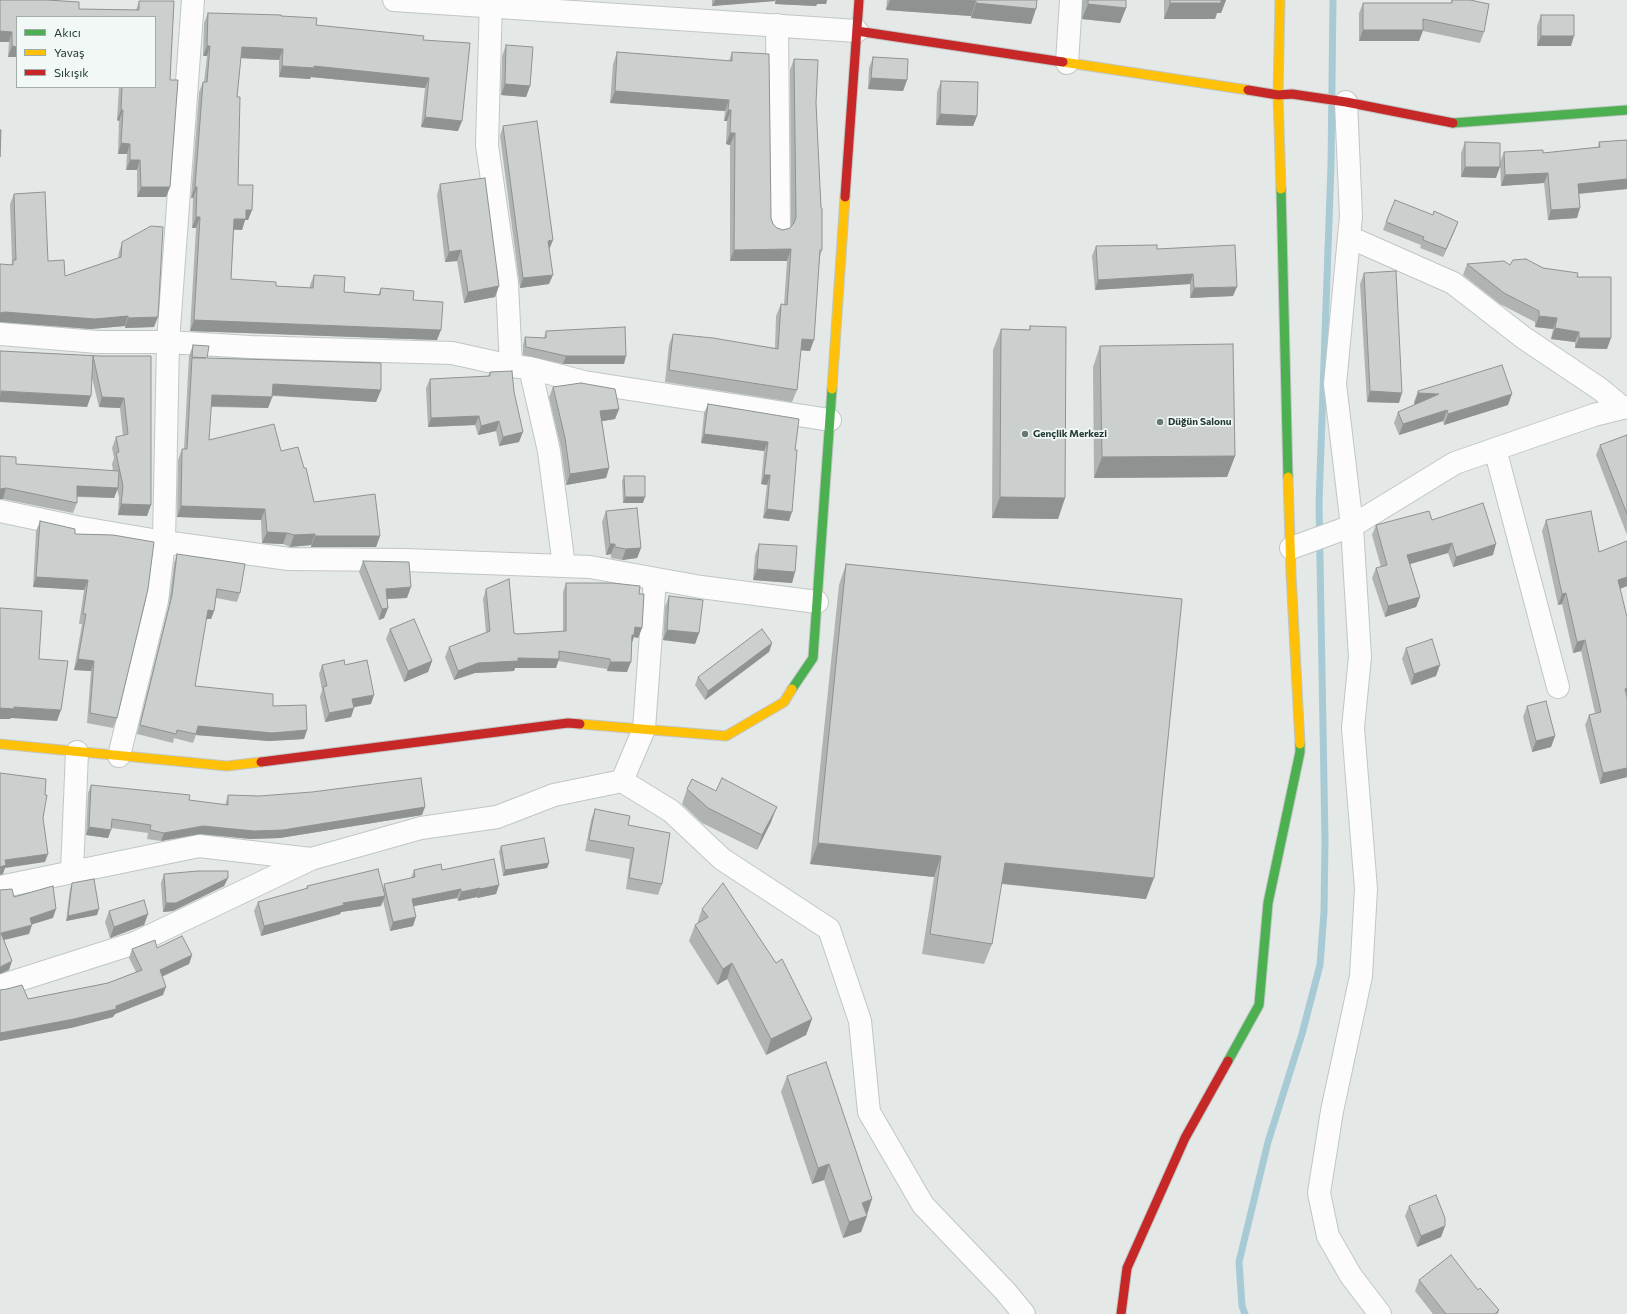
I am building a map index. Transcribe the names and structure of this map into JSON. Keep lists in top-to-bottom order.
{
  "places": ["Düğün Salonu", "Gençlik Merkezi"],
  "legend": ["Akıcı", "Yavaş", "Sıkışık"]
}
